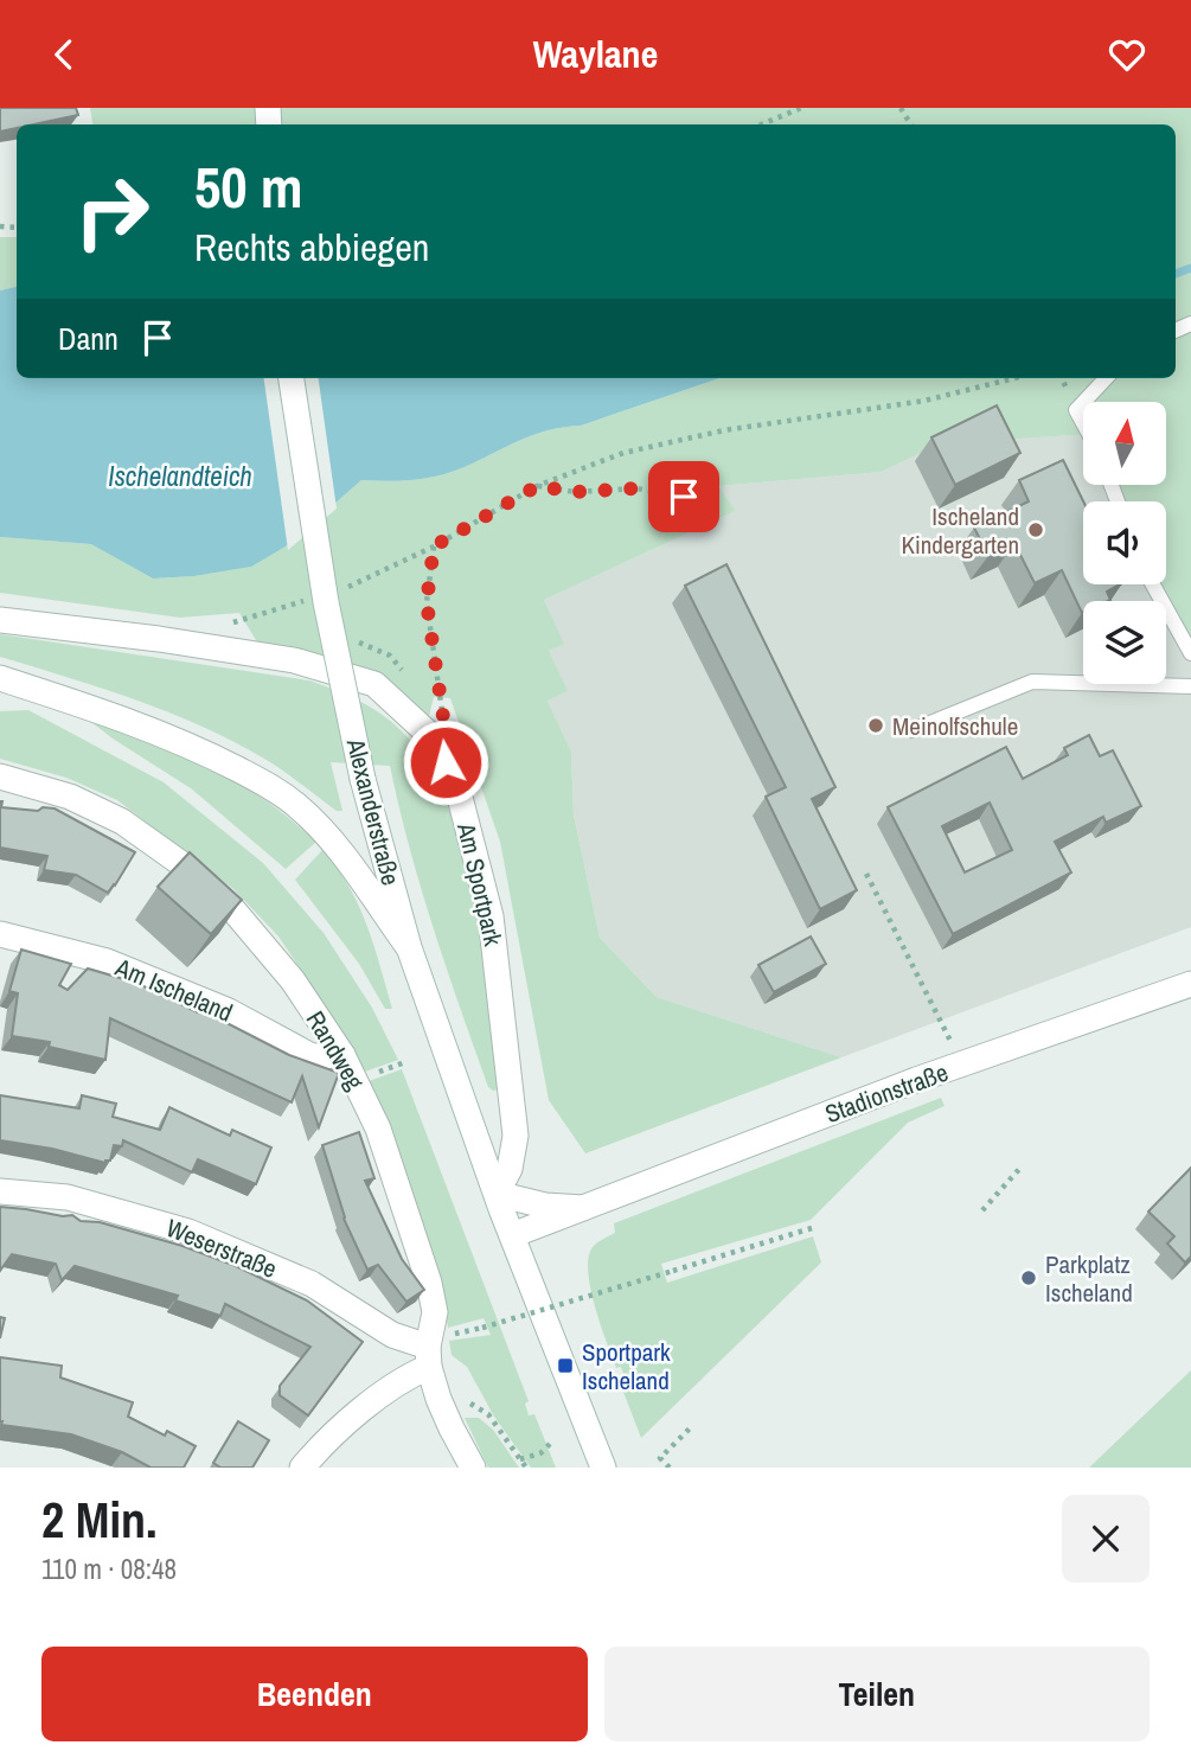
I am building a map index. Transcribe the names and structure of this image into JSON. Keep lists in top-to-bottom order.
{
  "streets": {
    "street": [
      "Alexanderstraße",
      "Am Sportpark",
      "Am Ischeland",
      "Randweg",
      "Stadionstraße",
      "Weserstraße"
    ]
  },
  "crossings": [
    ["Alexanderstraße", "Am Sportpark"],
    ["Alexanderstraße", "Stadionstraße"],
    ["Am Sportpark", "Stadionstraße"],
    ["Am Ischeland", "Randweg"],
    ["Randweg", "Weserstraße"]
  ],
  "water": ["Ischelandteich"],
  "places": {
    "other": ["Ischeland Kindergarten", "Meinolfschule", "Parkplatz Ischeland"],
    "transit": ["Sportpark Ischeland"]
  },
  "north": "top",
  "page": {
    "header": "Waylane",
    "turn": ["50 m", "Rechts abbiegen"],
    "then": "Dann",
    "heading": ["2 Min.", "110 m · 08:48"],
    "buttons": ["Beenden", "Teilen"]
  }
}
